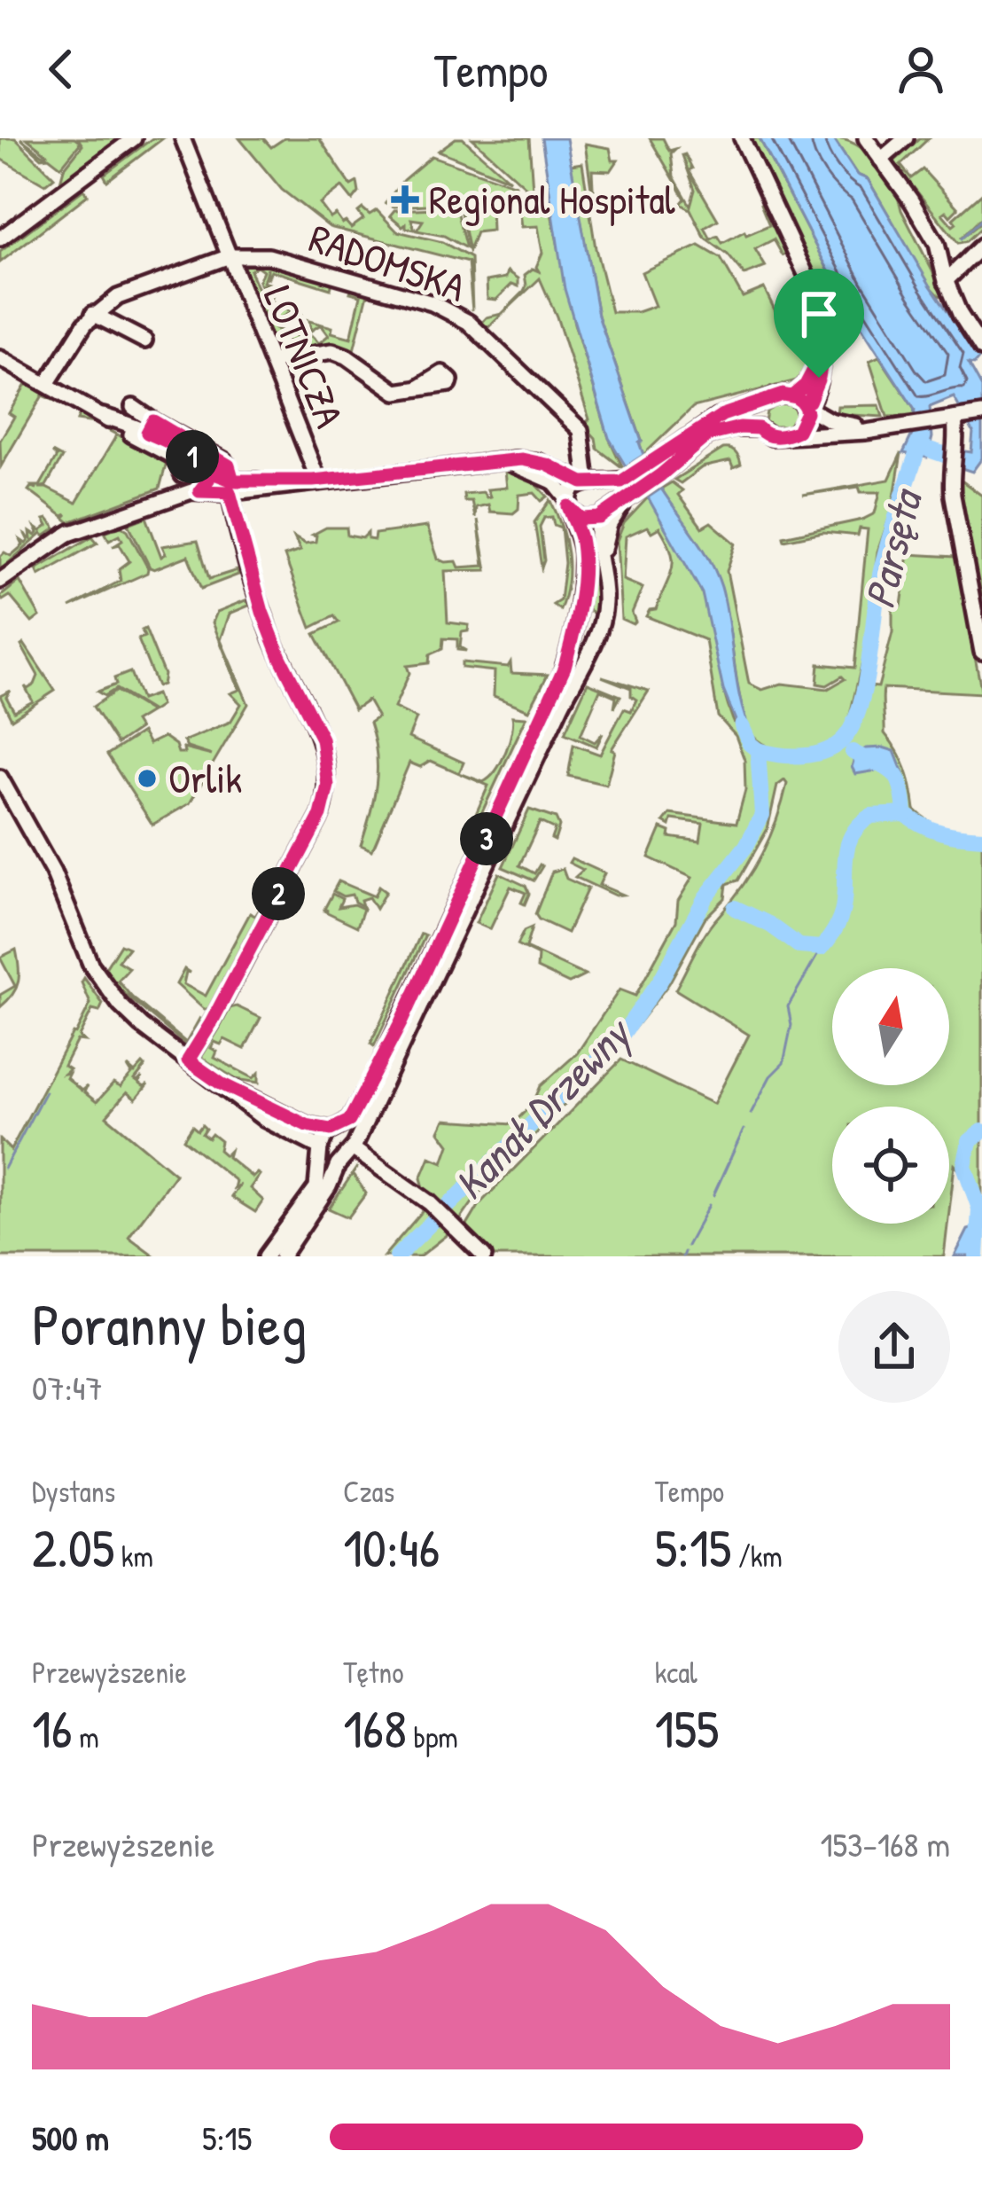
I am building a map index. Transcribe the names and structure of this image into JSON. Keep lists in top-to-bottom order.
{
  "streets": {
    "street": ["RADOMSKA", "LOTNICZA"]
  },
  "crossings": [
    ["RADOMSKA", "LOTNICZA"]
  ],
  "water": ["Parsęta", "Kanał Drzewny"],
  "places": {
    "health": ["Regional Hospital"],
    "other": ["Orlik"]
  },
  "north": "top",
  "page": {
    "header": "Tempo",
    "pins": ["1", "3", "2"],
    "heading": ["Poranny bieg", "07:47"],
    "stats": [
      ["Dystans", "2.05 km"],
      ["Czas", "10:46"],
      ["Tempo", "5:15 /km"],
      ["Przewyższenie", "16 m"],
      ["Tętno", "168 bpm"],
      ["kcal", "155"]
    ],
    "chart": ["Przewyższenie", "153–168 m"],
    "list": [
      {
        "name": "500 m",
        "note": "5:15"
      }
    ]
  }
}
